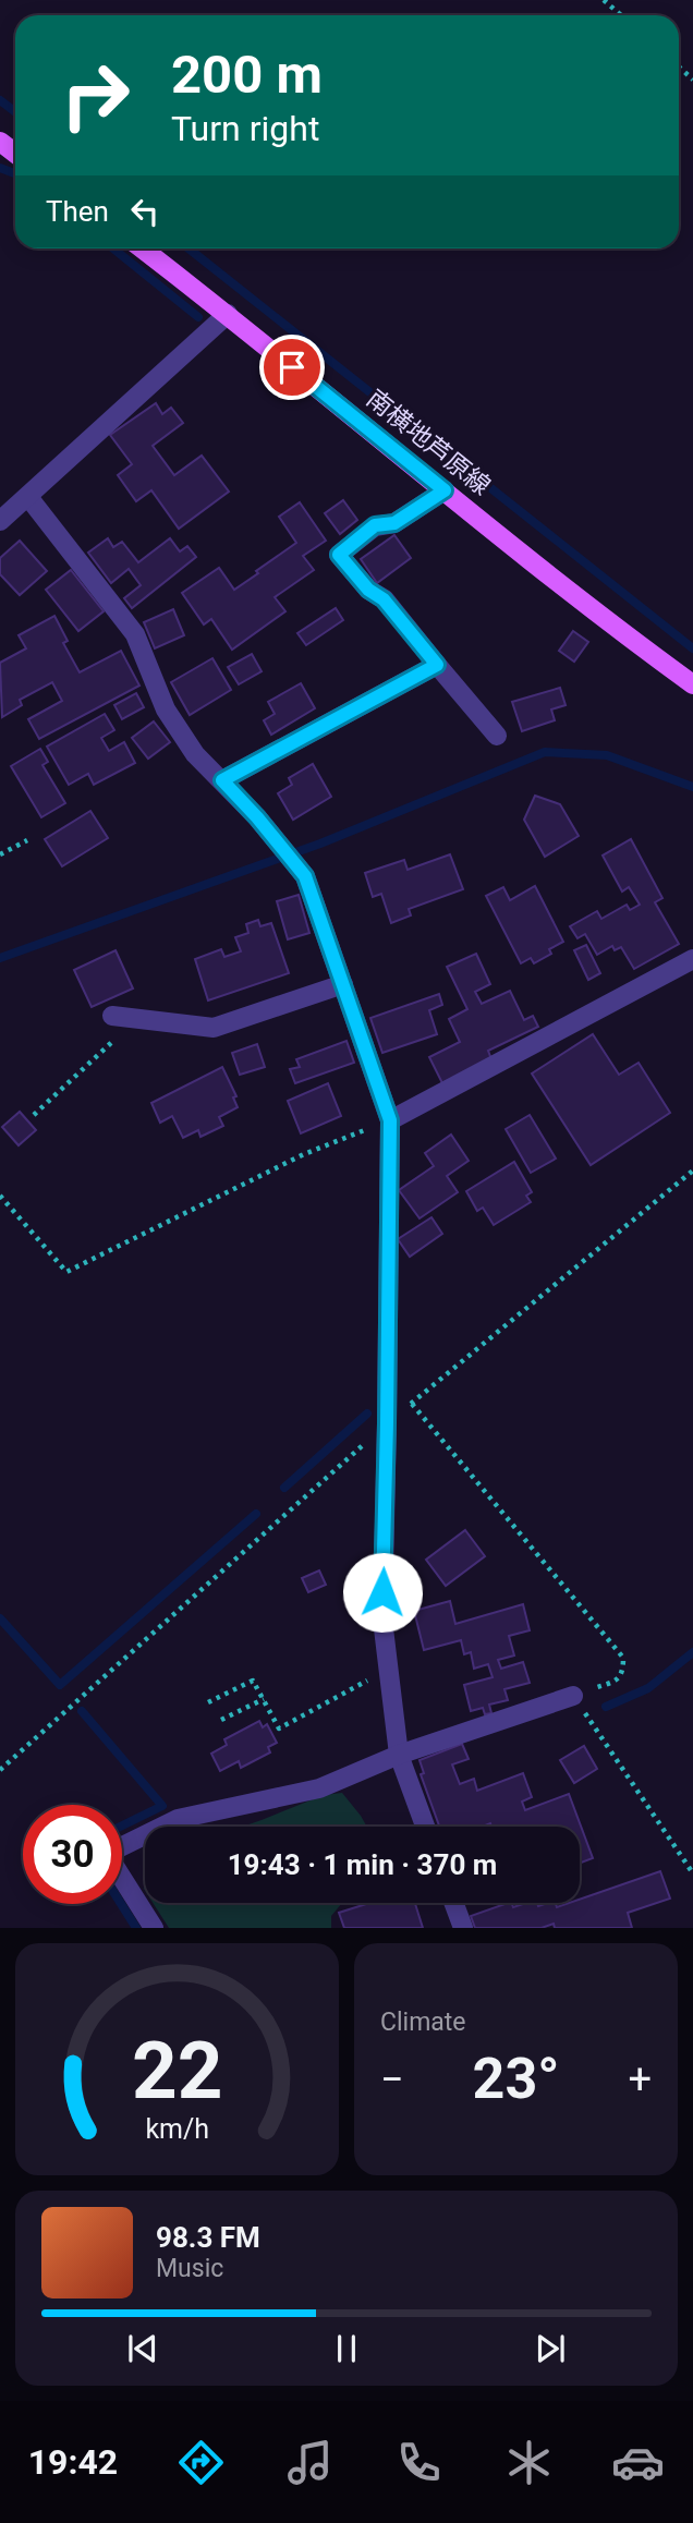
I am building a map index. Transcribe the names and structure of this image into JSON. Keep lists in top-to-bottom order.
{
  "streets": {
    "main road": ["南横地芦原線"]
  },
  "page": {
    "turn": ["200 m", "Turn right"],
    "then": "Then",
    "limit": "30",
    "trip": "19:43 · 1 min · 370 m",
    "tile": "Climate",
    "heat": ["−", "23°", "+"],
    "song": ["98.3 FM", "Music"],
    "tabs": "19:42",
    "gauge": ["22", "km/h"]
  }
}
